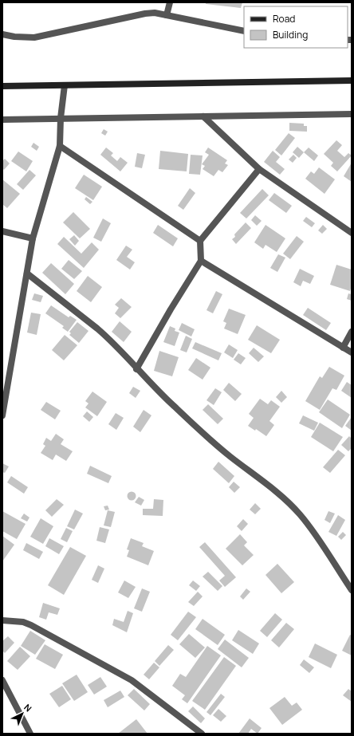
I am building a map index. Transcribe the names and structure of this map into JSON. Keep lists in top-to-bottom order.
{
  "legend": ["Road", "Building"],
  "north": "top right"
}
